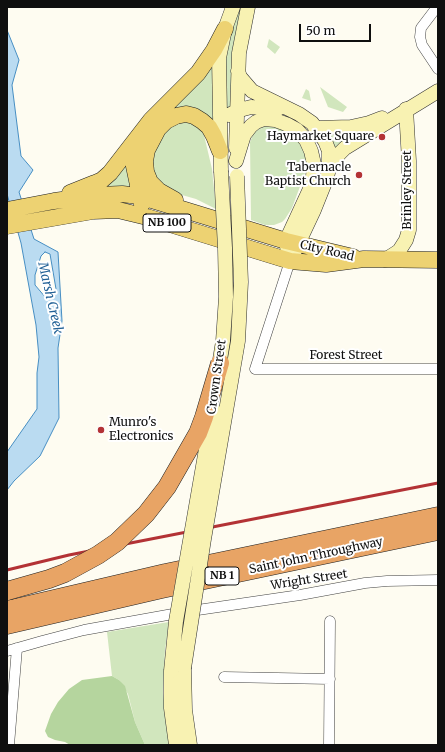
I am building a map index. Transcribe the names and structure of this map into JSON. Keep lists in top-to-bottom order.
{
  "streets": {
    "highway": ["Saint John Throughway", "NB 1"],
    "main road": [
      "Brinley Street",
      "NB 100",
      "City Road",
      "Crown Street"
    ],
    "street": ["Forest Street", "Wright Street"]
  },
  "crossings": [
    ["Brinley Street", "NB 100"],
    ["NB 100", "City Road"],
    ["City Road", "Forest Street"]
  ],
  "water": ["Marsh Creek"],
  "places": ["Haymarket Square", "Tabernacle Baptist Church", "Munro's Electronics"],
  "scale_bar": "50 m"
}
